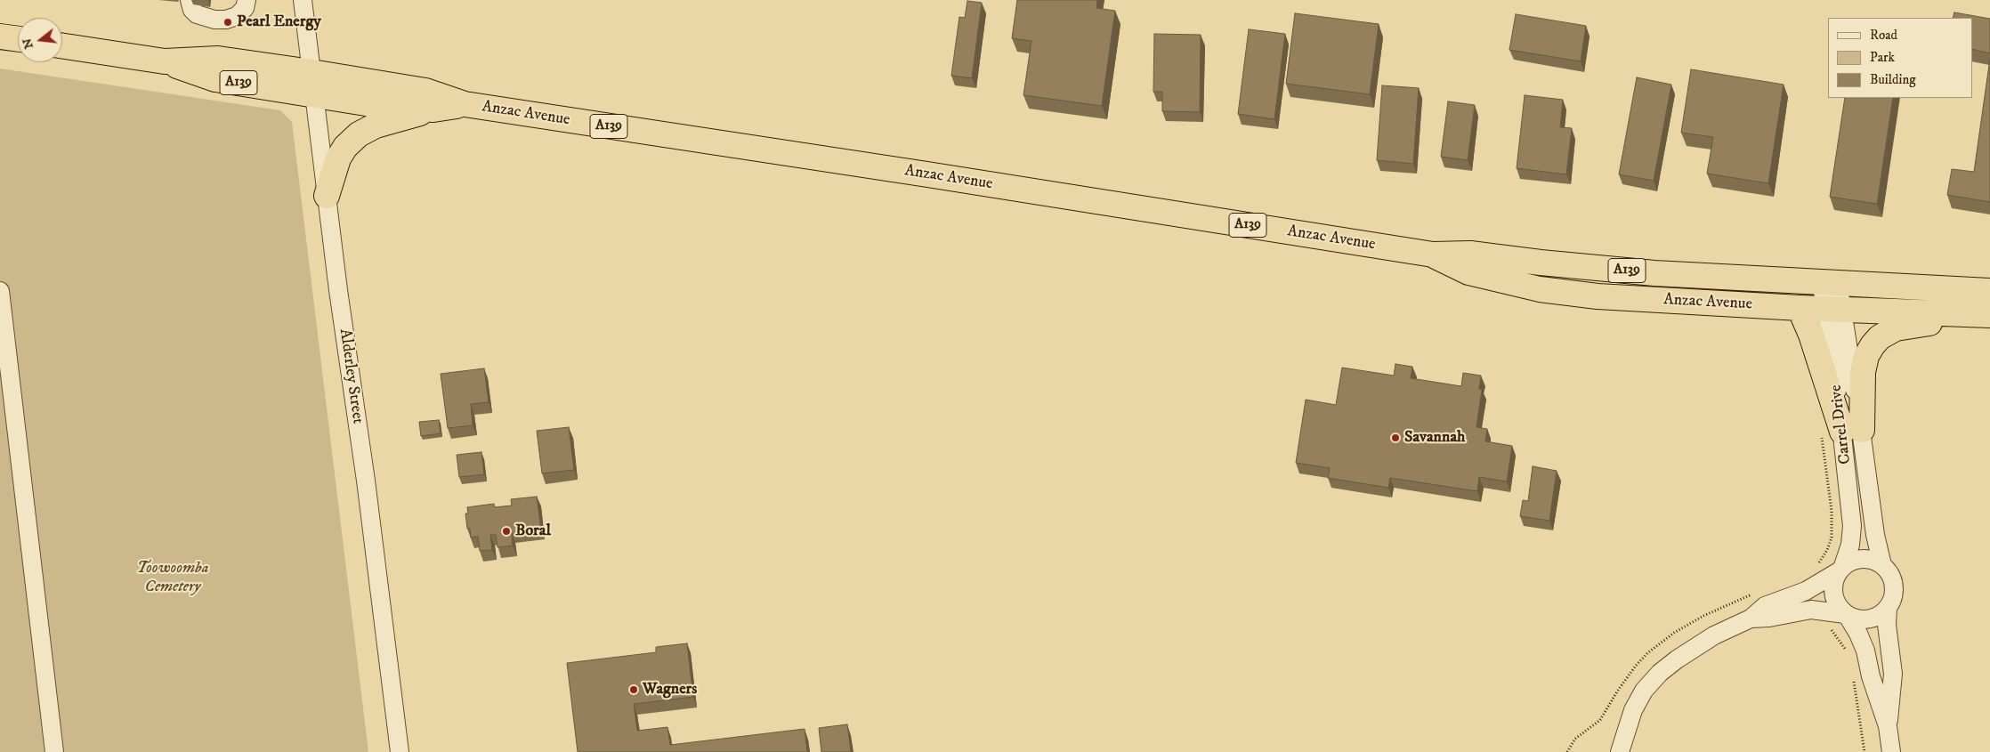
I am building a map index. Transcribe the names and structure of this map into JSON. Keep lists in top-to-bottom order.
{
  "streets": {
    "highway": ["A139", "Anzac Avenue"],
    "street": ["Alderley Street", "Carrel Drive"]
  },
  "crossings": [
    ["Anzac Avenue", "Alderley Street"],
    ["Anzac Avenue", "Carrel Drive"]
  ],
  "parks": ["Toowoomba Cemetery"],
  "places": [
    "Pearl Energy",
    "Savannah",
    "Boral",
    "Wagners"
  ],
  "legend": ["Road", "Park", "Building"],
  "north": "left"
}
